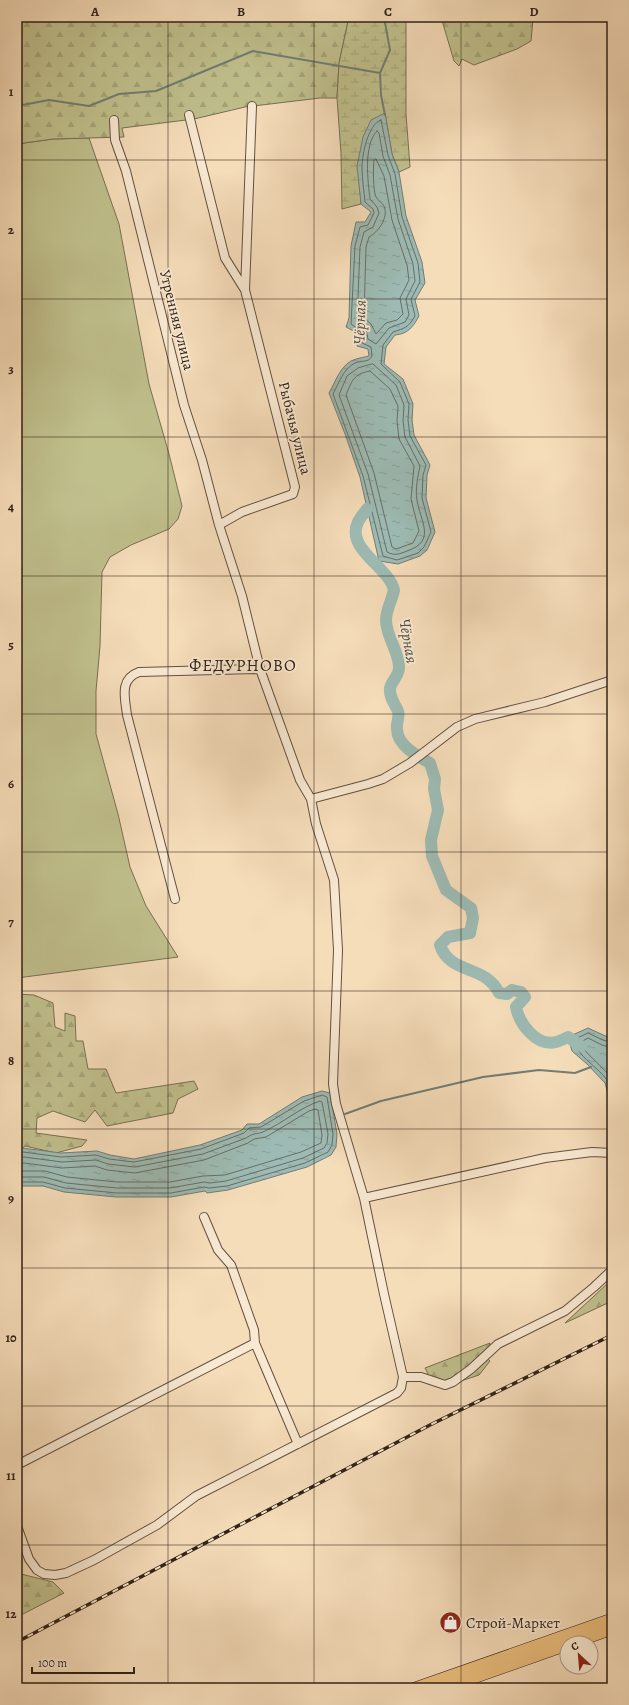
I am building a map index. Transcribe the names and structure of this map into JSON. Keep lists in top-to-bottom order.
{
  "streets": {
    "street": ["Утренняя улица", "Рыбачья улица"]
  },
  "crossings": [
    ["Утренняя улица", "Рыбачья улица"]
  ],
  "districts": ["ФЕДУРНОВО"],
  "water": ["Чёрная"],
  "places": {
    "shop": ["Строй-Маркет"]
  },
  "scale_bar": "100 m",
  "north": "top left",
  "grid": {
    "columns": [
      "A",
      "B",
      "C",
      "D"
    ],
    "rows": [
      "1",
      "2",
      "3",
      "4",
      "5",
      "6",
      "7",
      "8",
      "9",
      "10",
      "11",
      "12"
    ]
  }
}
